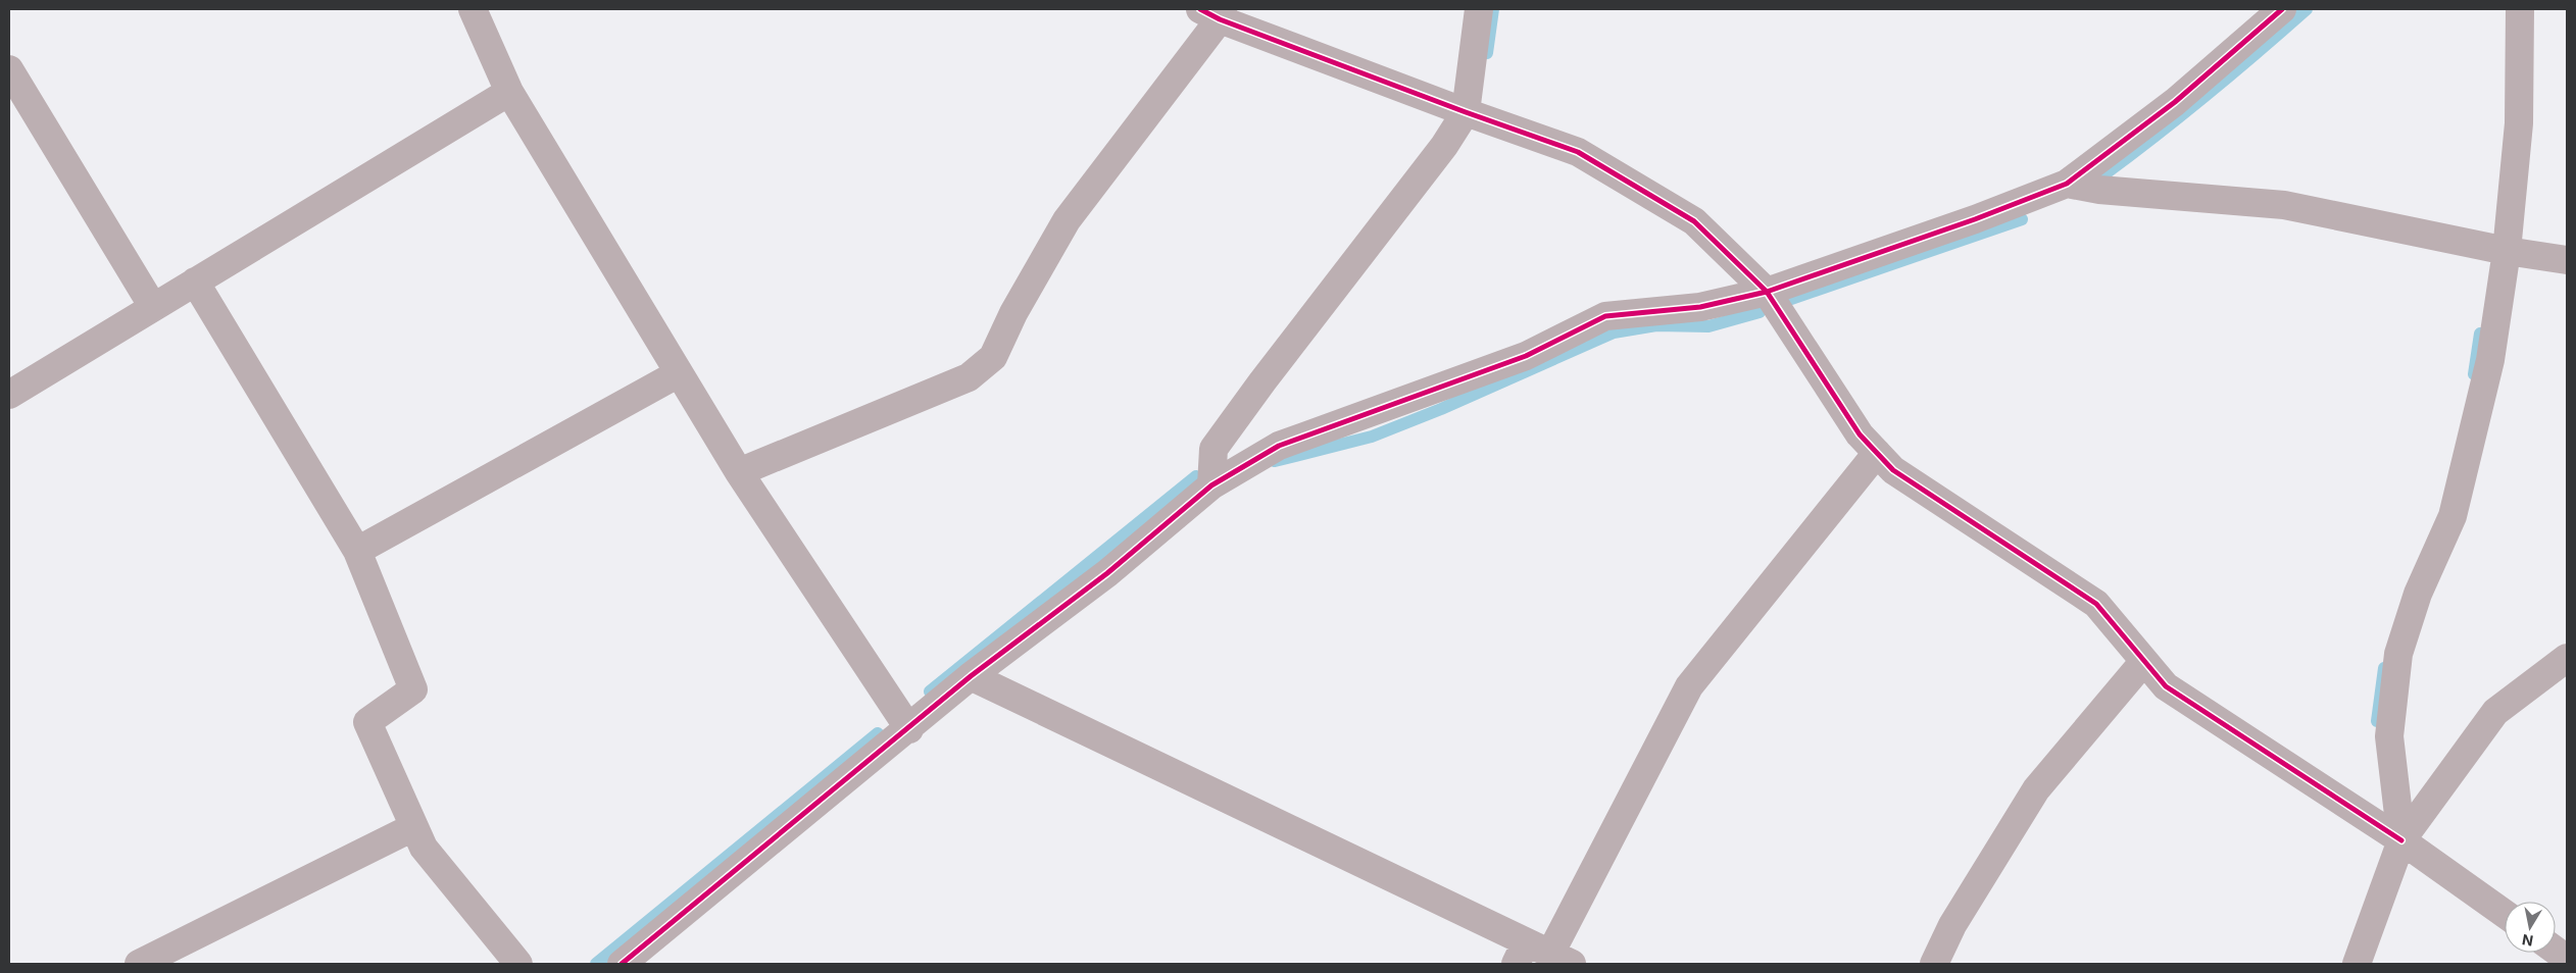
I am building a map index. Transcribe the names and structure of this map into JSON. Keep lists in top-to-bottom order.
{
  "north": "bottom"
}
